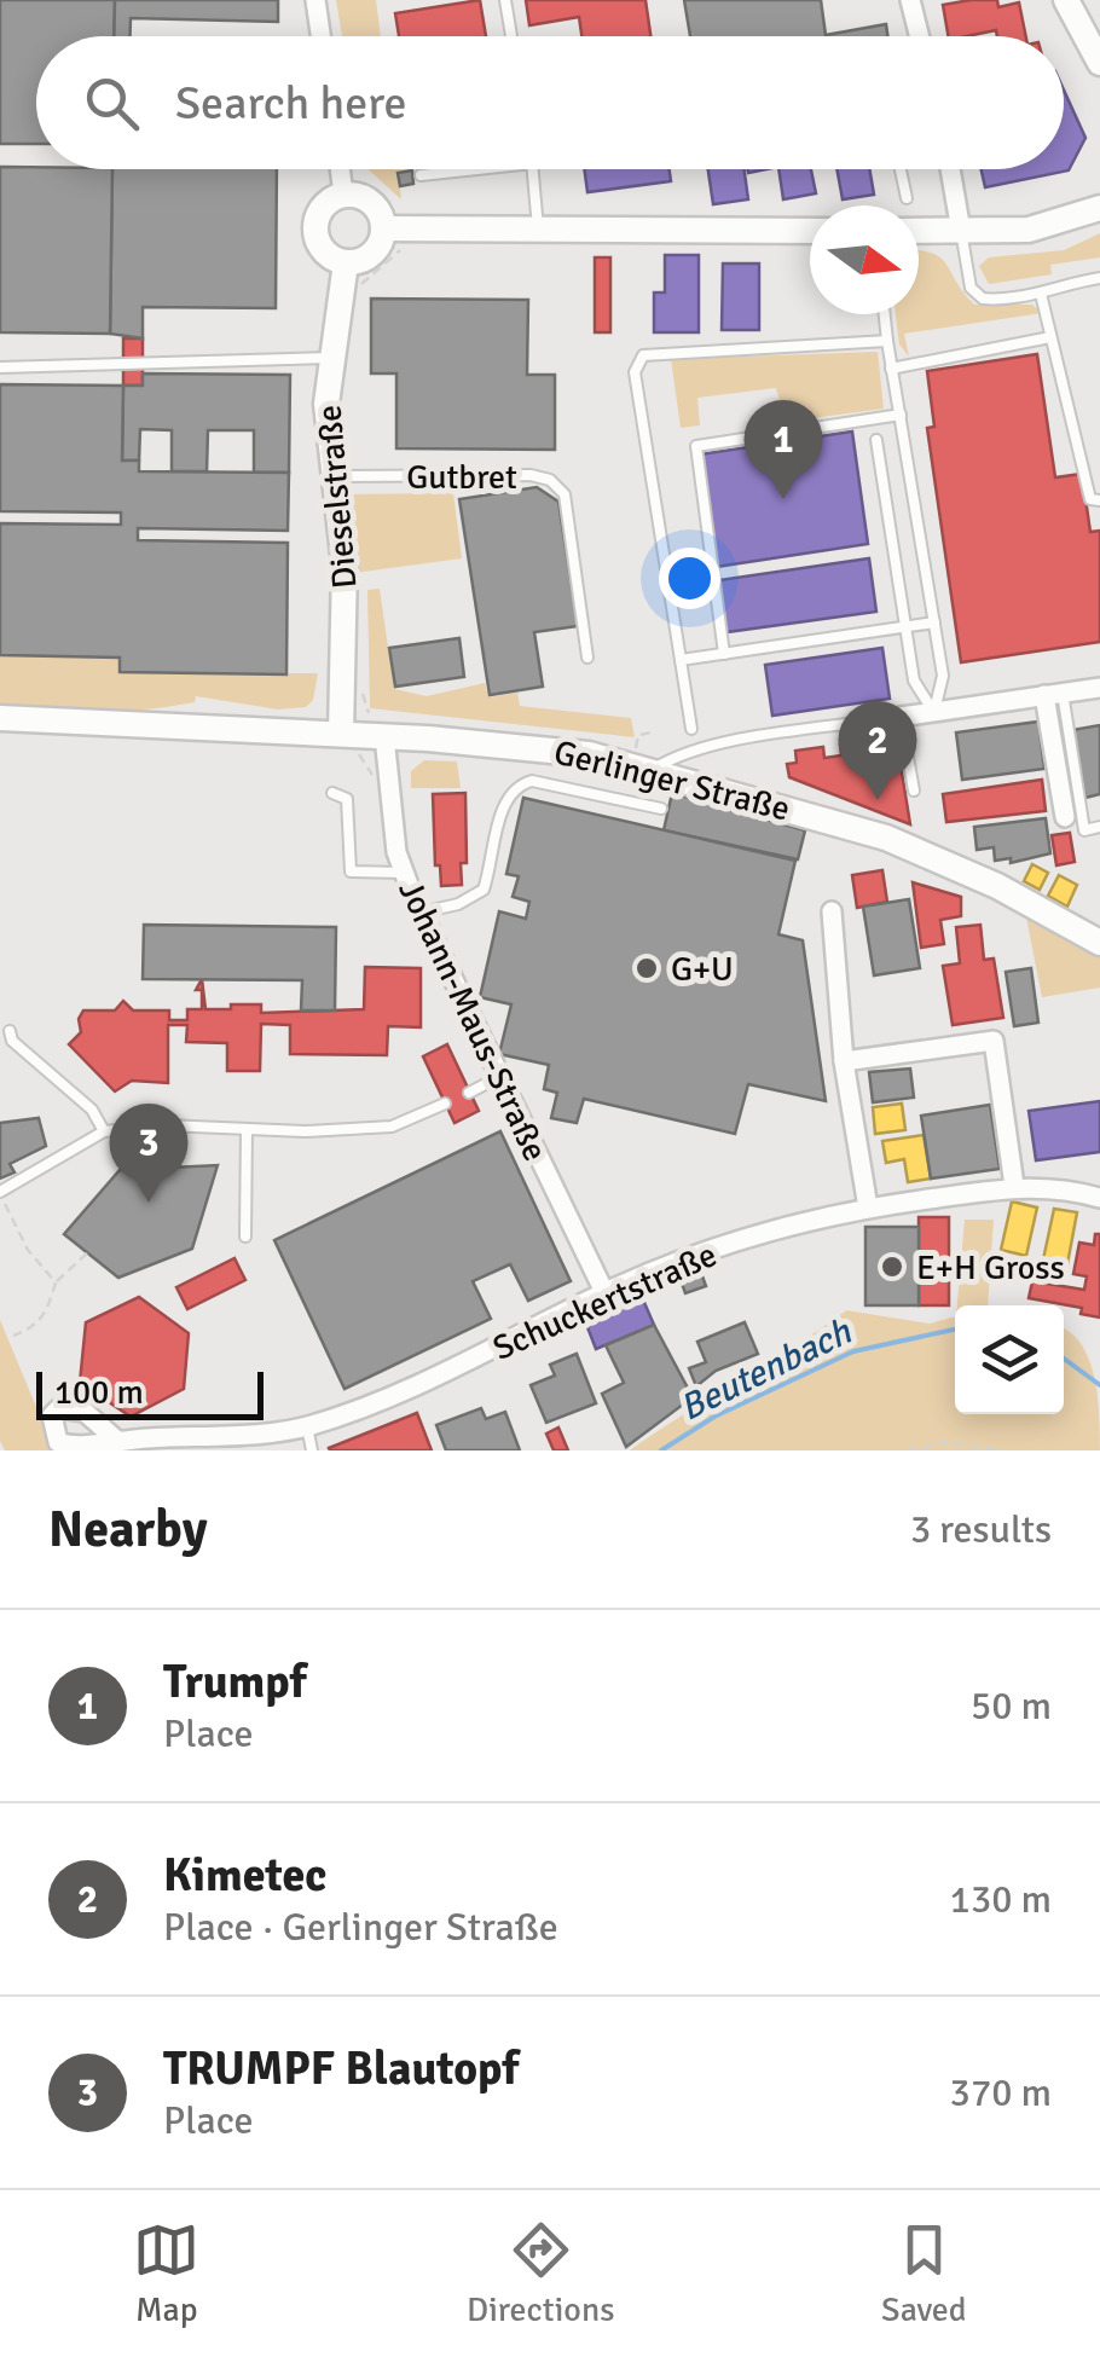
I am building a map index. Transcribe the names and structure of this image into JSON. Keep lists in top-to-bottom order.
{
  "streets": {
    "street": [
      "Dieselstraße",
      "Gerlinger Straße",
      "Johann-Maus-Straße",
      "Schuckertstraße"
    ],
    "lane": ["Gutbret"]
  },
  "crossings": [
    ["Gutbret", "Dieselstraße"],
    ["Dieselstraße", "Gerlinger Straße"],
    ["Gerlinger Straße", "Johann-Maus-Straße"],
    ["Johann-Maus-Straße", "Schuckertstraße"]
  ],
  "water": ["Beutenbach"],
  "places": ["G+U", "E+H Gross"],
  "scale_bar": "100 m",
  "north": "right",
  "page": {
    "search": "Search here",
    "pins": ["1", "2", "3"],
    "scale": "100 m",
    "heading": ["Nearby", "3 results"],
    "list": [
      {
        "mark": "1",
        "name": "Trumpf",
        "note": "Place",
        "value": "50 m"
      },
      {
        "mark": "2",
        "name": "Kimetec",
        "note": "Place · Gerlinger Straße",
        "value": "130 m"
      },
      {
        "mark": "3",
        "name": "TRUMPF Blautopf",
        "note": "Place",
        "value": "370 m"
      }
    ],
    "nav": ["Map", "Directions", "Saved"]
  }
}
